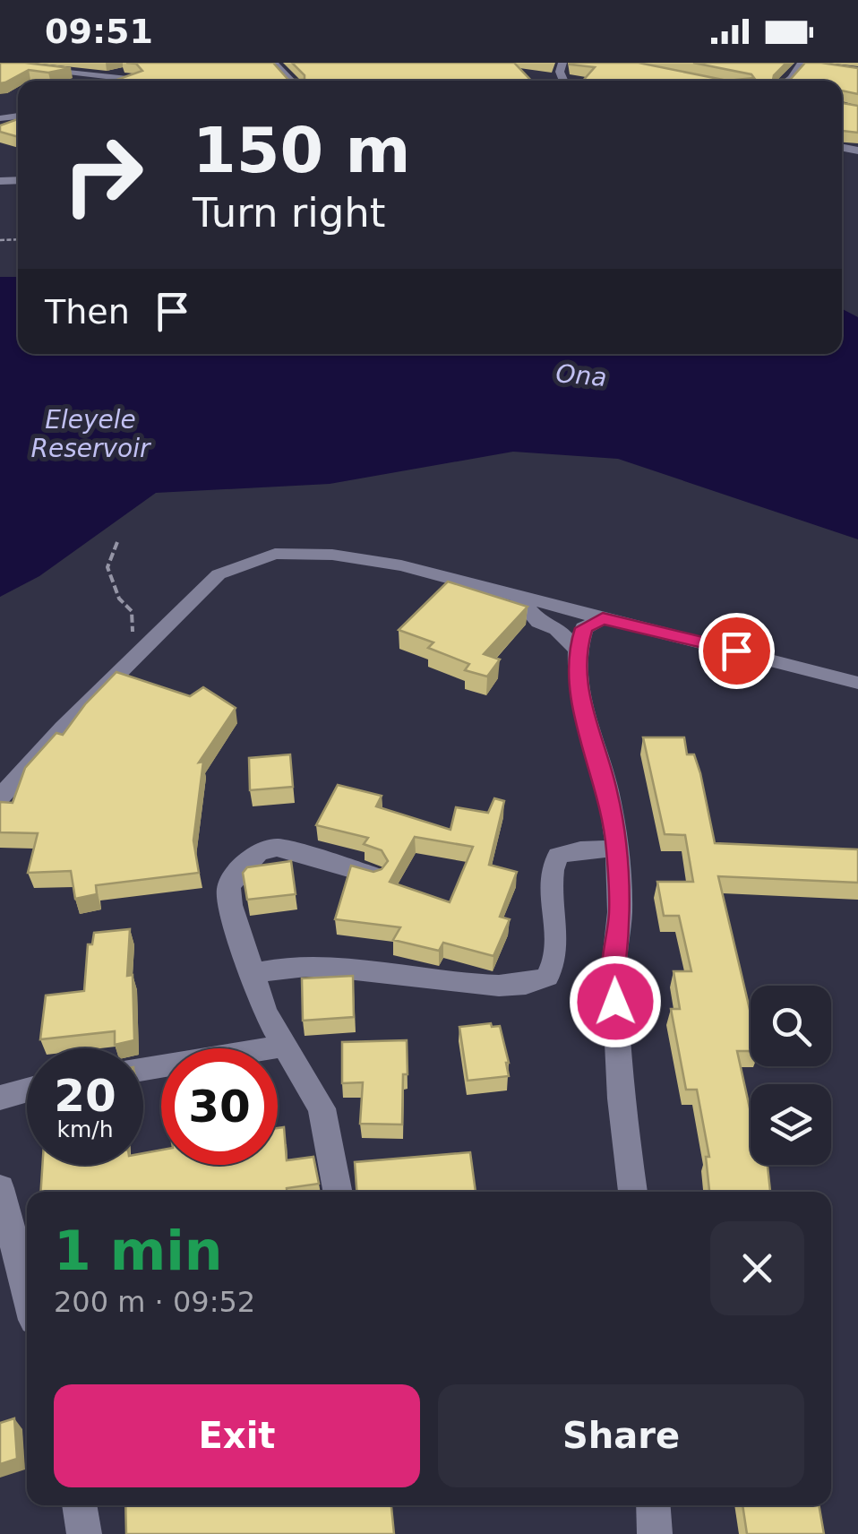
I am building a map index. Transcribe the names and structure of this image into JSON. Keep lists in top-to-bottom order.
{
  "water": ["Ona", "Eleyele Reservoir"],
  "page": {
    "status": "09:51",
    "turn": ["150 m", "Turn right"],
    "then": "Then",
    "speed": "20 km/h",
    "limit": "30",
    "heading": ["1 min", "200 m · 09:52"],
    "buttons": ["Exit", "Share"]
  }
}
